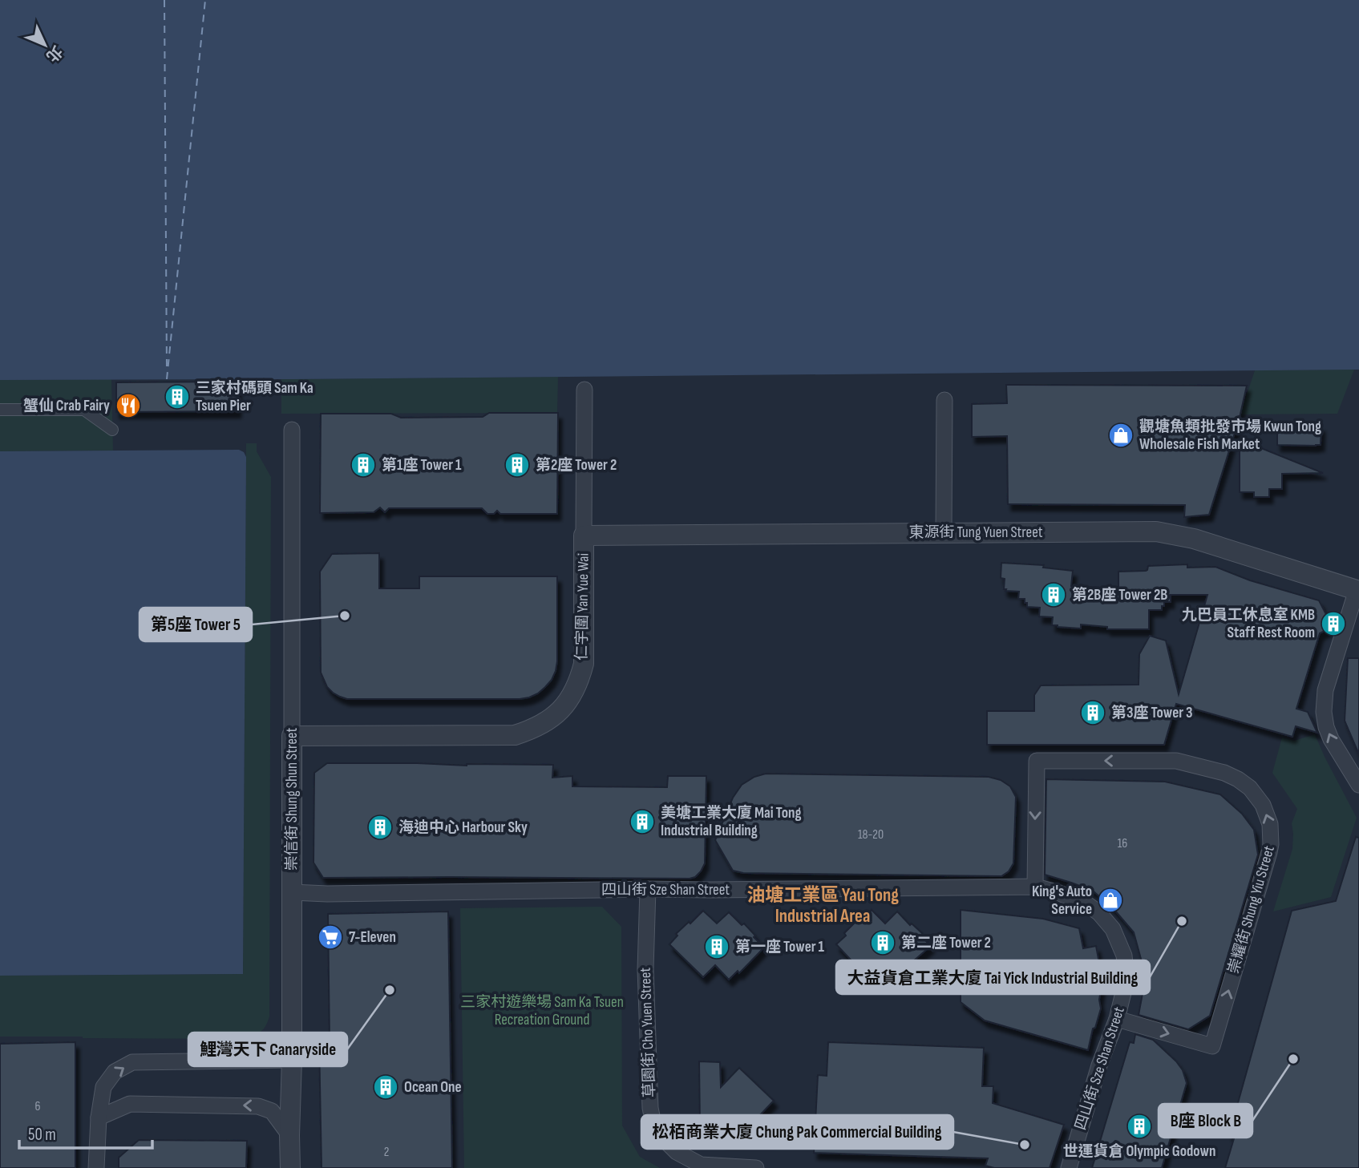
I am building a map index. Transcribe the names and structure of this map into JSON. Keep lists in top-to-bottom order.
{
  "streets": {
    "street": [
      "東源街 Tung Yuen Street",
      "仁宇圍 Yan Yue Wai",
      "崇信街 Shung Shun Street",
      "四山街 Sze Shan Street",
      "崇耀街 Shung Yiu Street",
      "草園街 Cho Yuen Street"
    ]
  },
  "crossings": [
    ["東源街 Tung Yuen Street", "仁宇圍 Yan Yue Wai"],
    ["仁宇圍 Yan Yue Wai", "崇信街 Shung Shun Street"],
    ["崇信街 Shung Shun Street", "四山街 Sze Shan Street"],
    ["四山街 Sze Shan Street", "崇耀街 Shung Yiu Street"],
    ["四山街 Sze Shan Street", "草園街 Cho Yuen Street"]
  ],
  "districts": ["油塘工業區 Yau Tong Industrial Area"],
  "parks": ["三家村遊樂場 Sam Ka Tsuen Recreation Ground"],
  "places": {
    "building": [
      "三家村碼頭 Sam Ka Tsuen Pier",
      "第1座 Tower 1",
      "第2座 Tower 2",
      "第2B座 Tower 2B",
      "九巴員工休息室 KMB Staff Rest Room",
      "第3座 Tower 3",
      "美塘工業大廈 Mai Tong Industrial Building",
      "海迪中心 Harbour Sky",
      "第二座 Tower 2",
      "第一座 Tower 1",
      "Ocean One",
      "世運貨倉 Olympic Godown"
    ],
    "restaurant": ["蟹仙 Crab Fairy"],
    "shop": ["觀塘魚類批發市場 Kwun Tong Wholesale Fish Market", "King's Auto Service"],
    "other": [
      "第5座 Tower 5",
      "大益貨倉工業大廈 Tai Yick Industrial Building",
      "鯉灣天下 Canaryside",
      "B座 Block B",
      "松栢商業大廈 Chung Pak Commercial Building"
    ],
    "supermarket": ["7-Eleven"]
  },
  "house_numbers": [
    "18-20",
    "16",
    "6",
    "2"
  ],
  "scale_bar": "50 m",
  "north": "bottom right"
}
